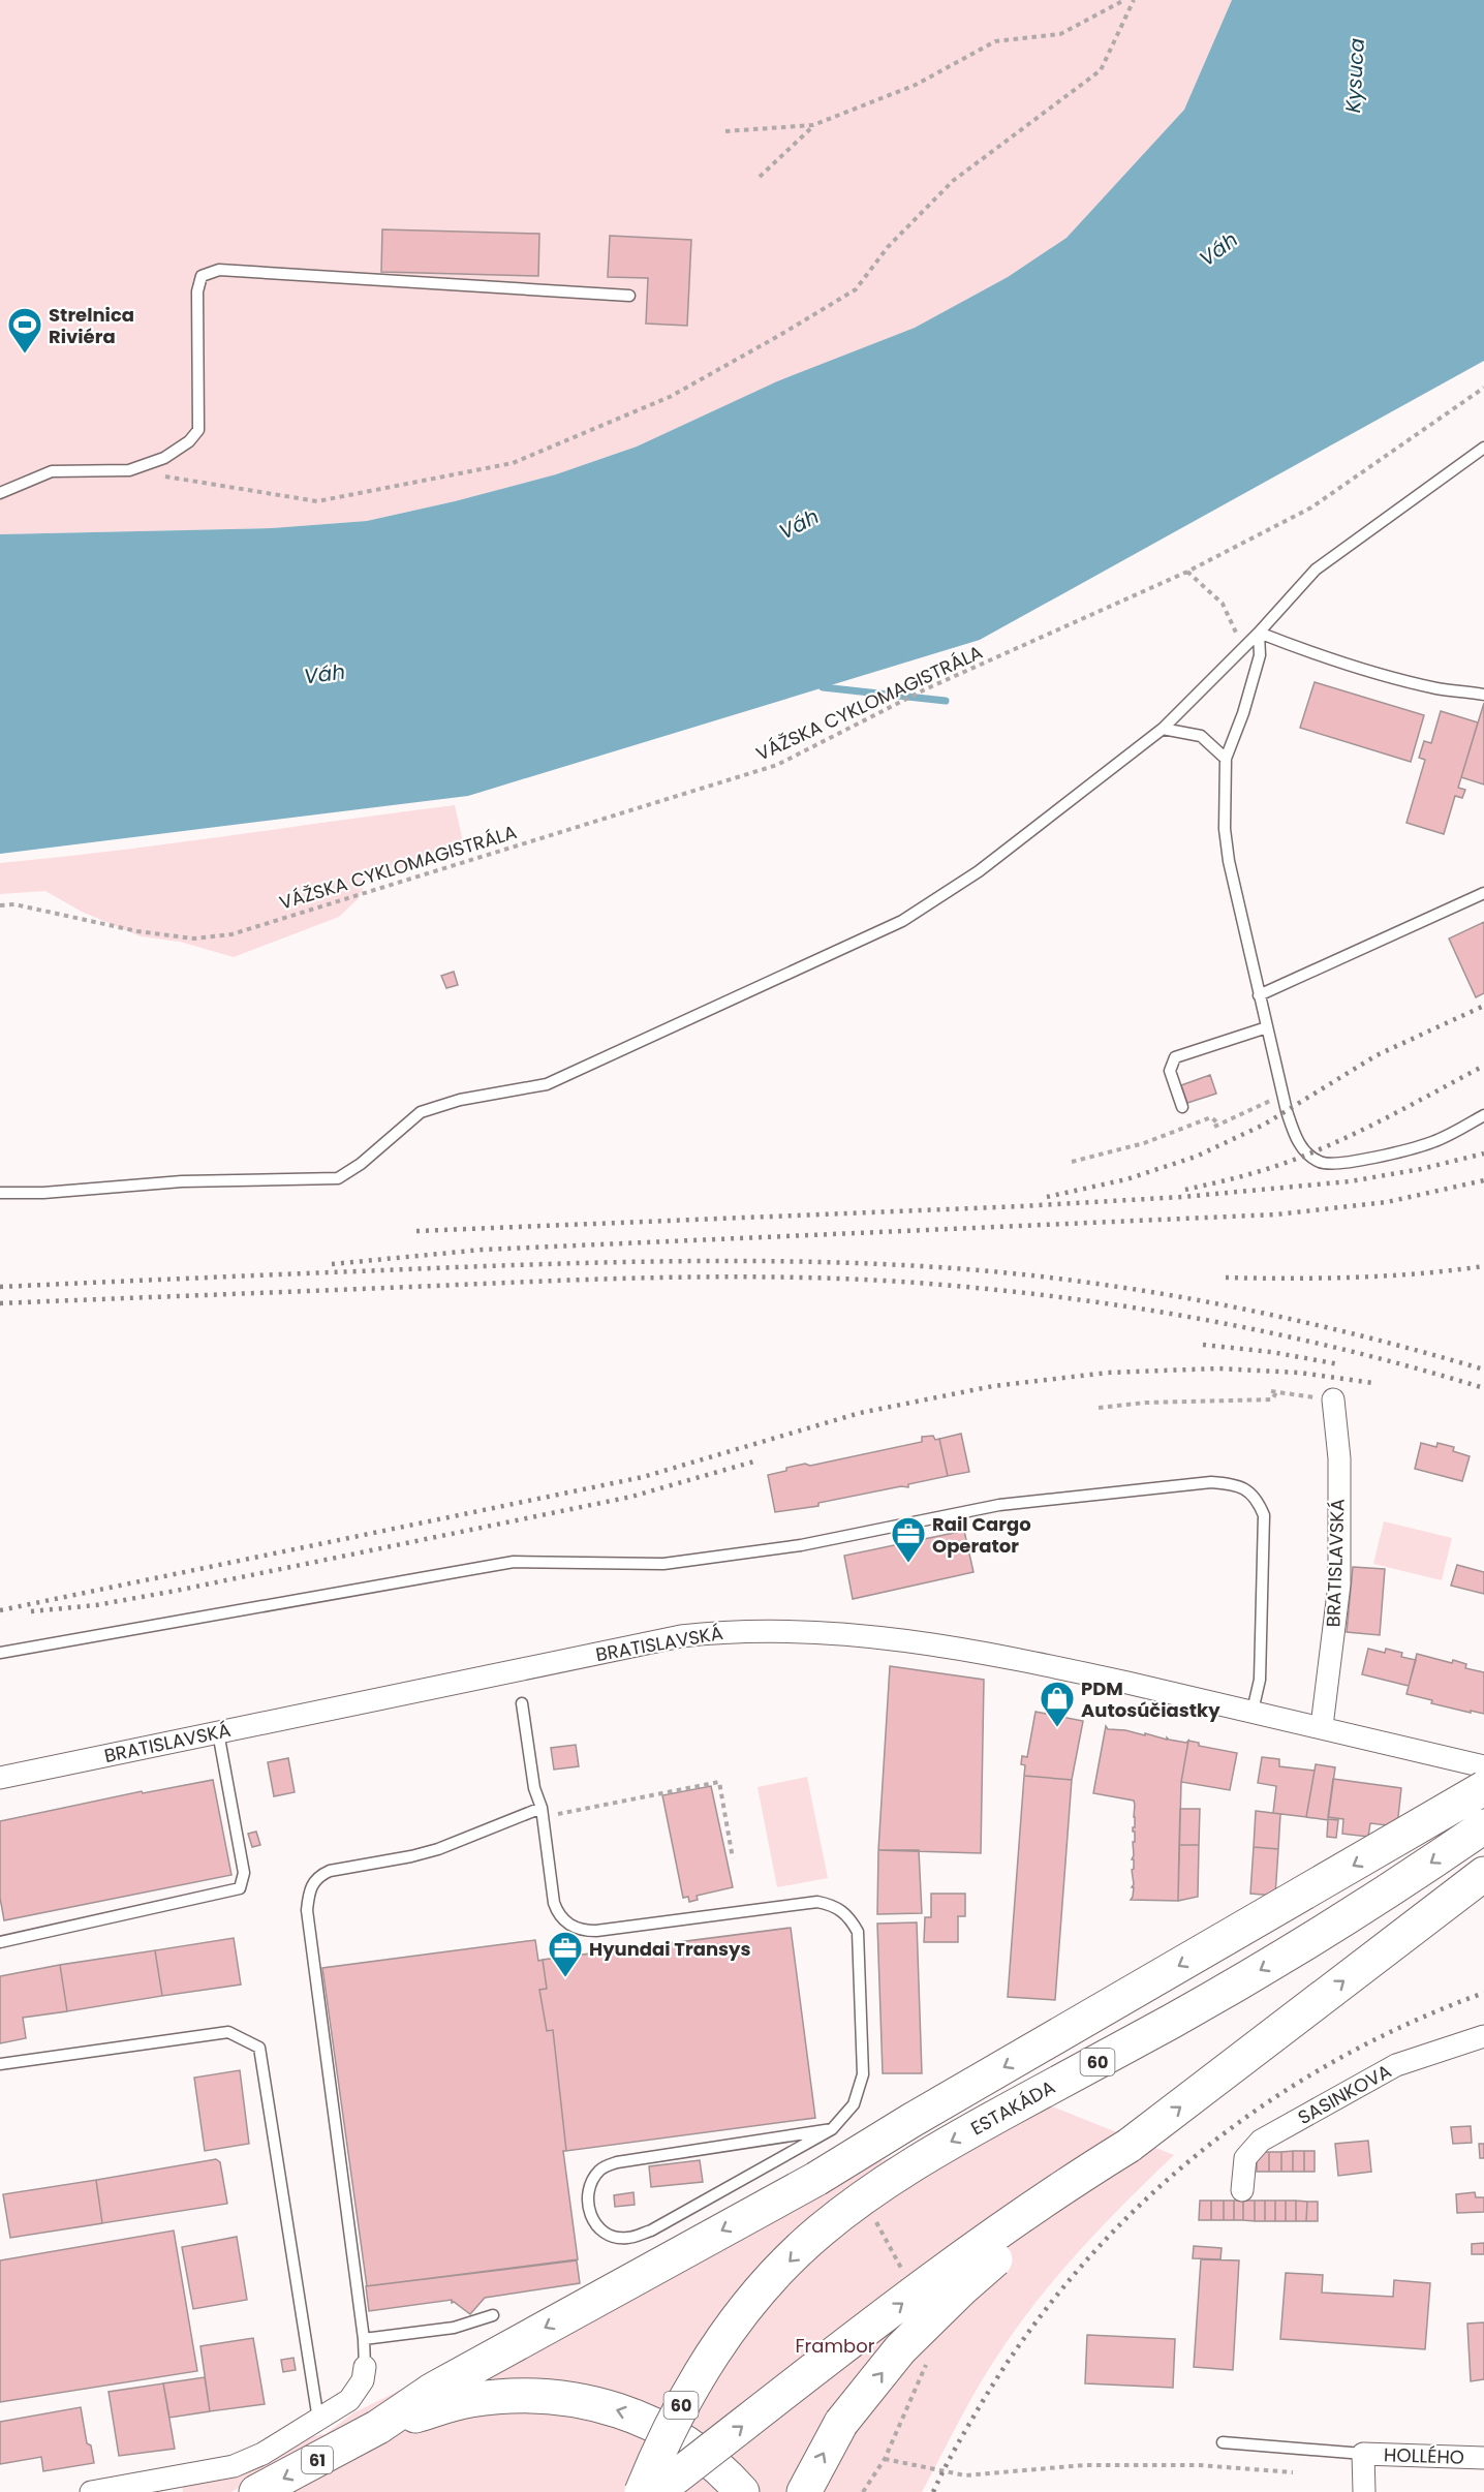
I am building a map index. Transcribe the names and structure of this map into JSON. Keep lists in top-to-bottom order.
{
  "streets": {
    "main road": ["60", "ESTAKÁDA", "61"],
    "street": ["BRATISLAVSKÁ", "SASINKOVA", "HOLLÉHO"],
    "path": ["VÁŽSKA CYKLOMAGISTRÁLA"]
  },
  "water": ["Kysuca", "Váh"],
  "parks": ["Frambor"],
  "places": {
    "sports": ["Strelnica Riviéra"],
    "office": ["Rail Cargo Operator", "Hyundai Transys"],
    "shop": ["PDM Autosúčiastky"]
  }
}
